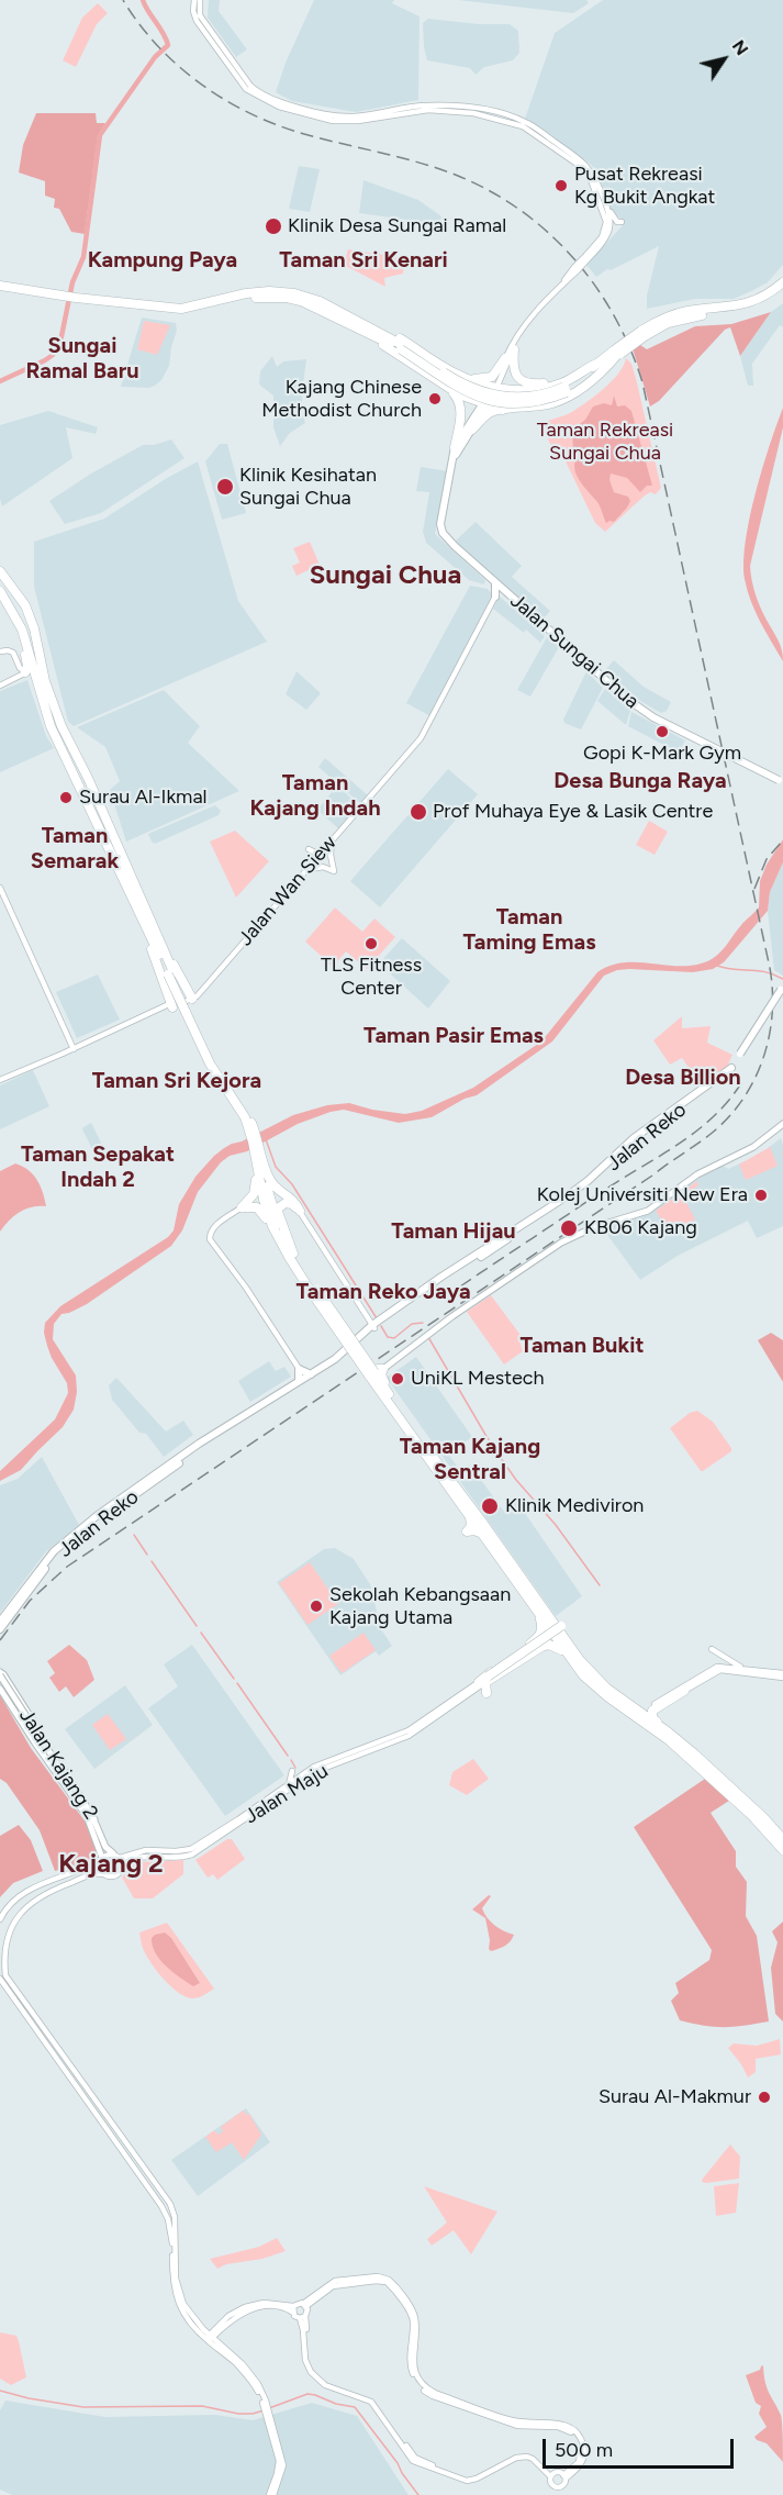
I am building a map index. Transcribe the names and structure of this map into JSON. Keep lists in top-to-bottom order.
{
  "streets": {
    "main road": ["Jalan Sungai Chua", "Jalan Reko", "Jalan Kajang 2"],
    "street": ["Jalan Wan Siew", "Jalan Maju"]
  },
  "crossings": [
    ["Jalan Sungai Chua", "Jalan Wan Siew"],
    ["Jalan Kajang 2", "Jalan Maju"]
  ],
  "districts": [
    "Kampung Paya",
    "Taman Sri Kenari",
    "Sungai Ramal Baru",
    "Sungai Chua",
    "Desa Bunga Raya",
    "Taman Kajang Indah",
    "Taman Semarak",
    "Taman Taming Emas",
    "Taman Pasir Emas",
    "Desa Billion",
    "Taman Sri Kejora",
    "Taman Sepakat Indah 2",
    "Taman Hijau",
    "Taman Reko Jaya",
    "Taman Bukit",
    "Taman Kajang Sentral",
    "Kajang 2"
  ],
  "parks": ["Taman Rekreasi Sungai Chua"],
  "places": [
    "Pusat Rekreasi Kg Bukit Angkat",
    "Klinik Desa Sungai Ramal",
    "Kajang Chinese Methodist Church",
    "Klinik Kesihatan Sungai Chua",
    "Gopi K-Mark Gym",
    "Surau Al-Ikmal",
    "Prof Muhaya Eye & Lasik Centre",
    "TLS Fitness Center",
    "Kolej Universiti New Era",
    "KB06 Kajang",
    "UniKL Mestech",
    "Klinik Mediviron",
    "Sekolah Kebangsaan Kajang Utama",
    "Surau Al-Makmur"
  ],
  "scale_bar": "500 m",
  "north": "top right"
}
